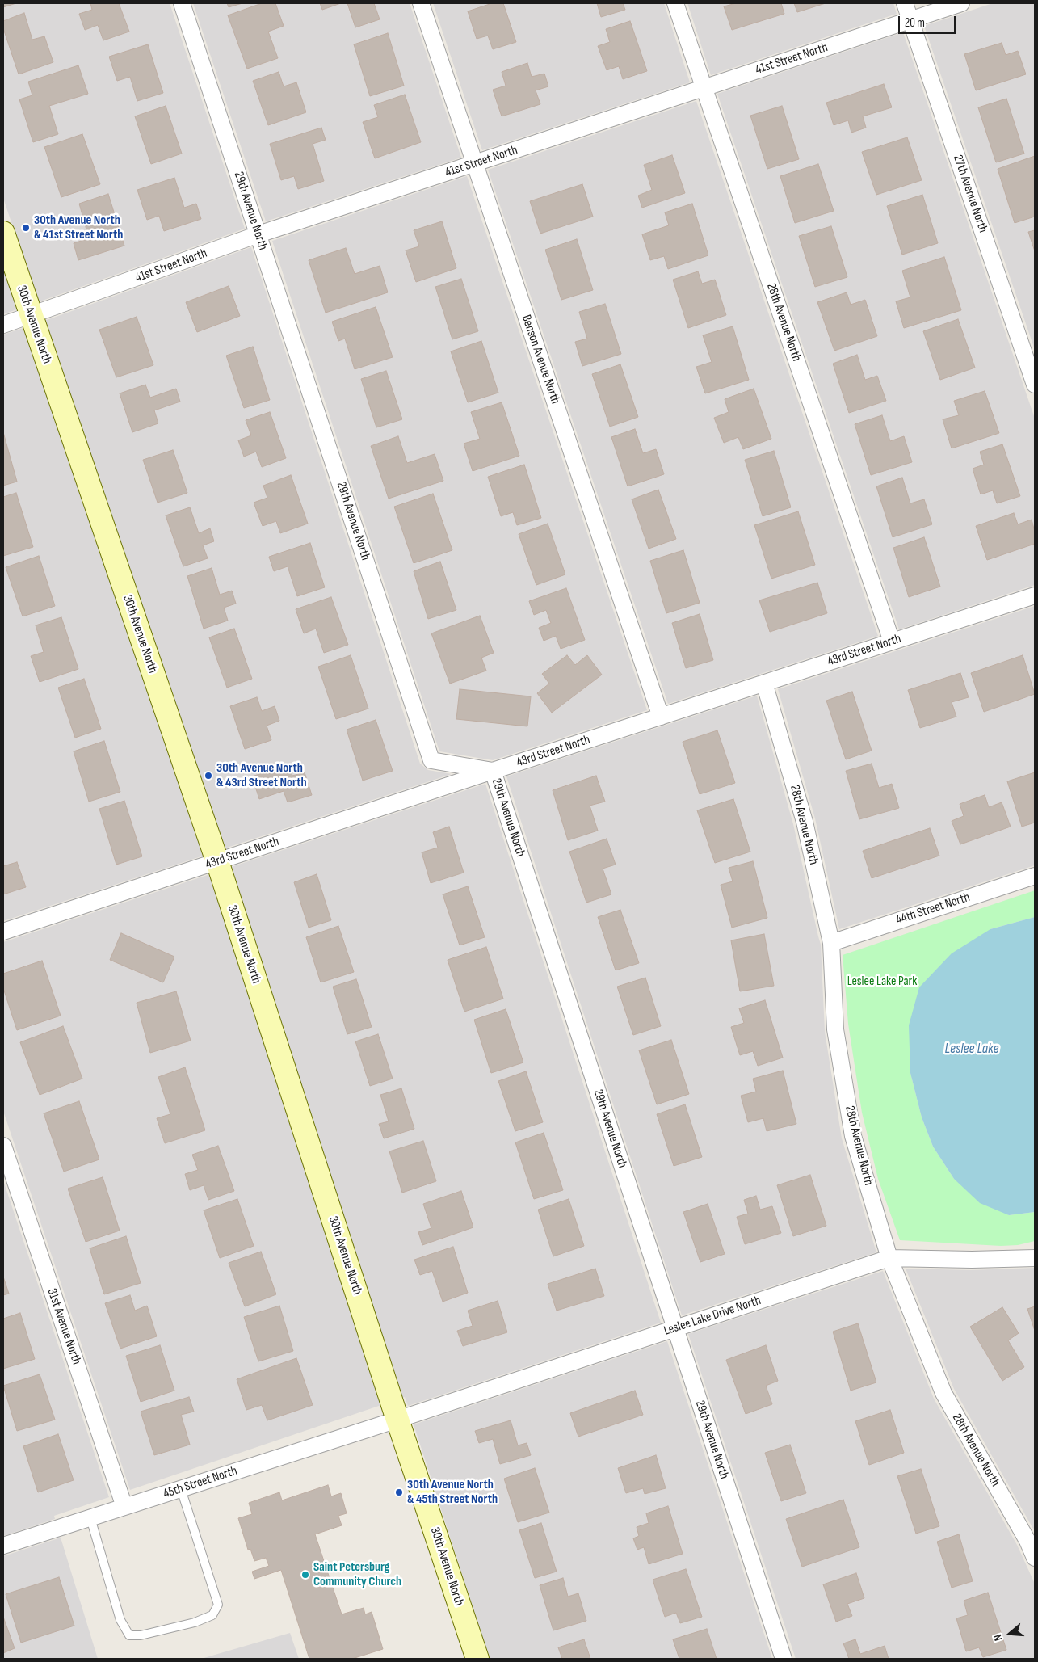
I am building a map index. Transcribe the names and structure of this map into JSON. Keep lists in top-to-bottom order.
{
  "streets": {
    "street": [
      "41st Street North",
      "27th Avenue North",
      "29th Avenue North",
      "28th Avenue North",
      "30th Avenue North",
      "Benson Avenue North",
      "43rd Street North",
      "44th Street North",
      "Leslee Lake Drive North",
      "31st Avenue North",
      "45th Street North"
    ]
  },
  "crossings": [
    ["41st Street North", "27th Avenue North"],
    ["41st Street North", "29th Avenue North"],
    ["41st Street North", "28th Avenue North"],
    ["41st Street North", "30th Avenue North"],
    ["41st Street North", "Benson Avenue North"],
    ["29th Avenue North", "43rd Street North"],
    ["29th Avenue North", "Leslee Lake Drive North"],
    ["28th Avenue North", "43rd Street North"],
    ["28th Avenue North", "44th Street North"],
    ["28th Avenue North", "Leslee Lake Drive North"],
    ["30th Avenue North", "43rd Street North"],
    ["30th Avenue North", "Leslee Lake Drive North"],
    ["30th Avenue North", "45th Street North"],
    ["Benson Avenue North", "43rd Street North"],
    ["Leslee Lake Drive North", "45th Street North"],
    ["31st Avenue North", "45th Street North"]
  ],
  "water": ["Leslee Lake"],
  "parks": ["Leslee Lake Park"],
  "places": [
    "30th Avenue North & 41st Street North",
    "30th Avenue North & 43rd Street North",
    "30th Avenue North & 45th Street North",
    "Saint Petersburg Community Church"
  ],
  "scale_bar": "20 m",
  "north": "left"
}
